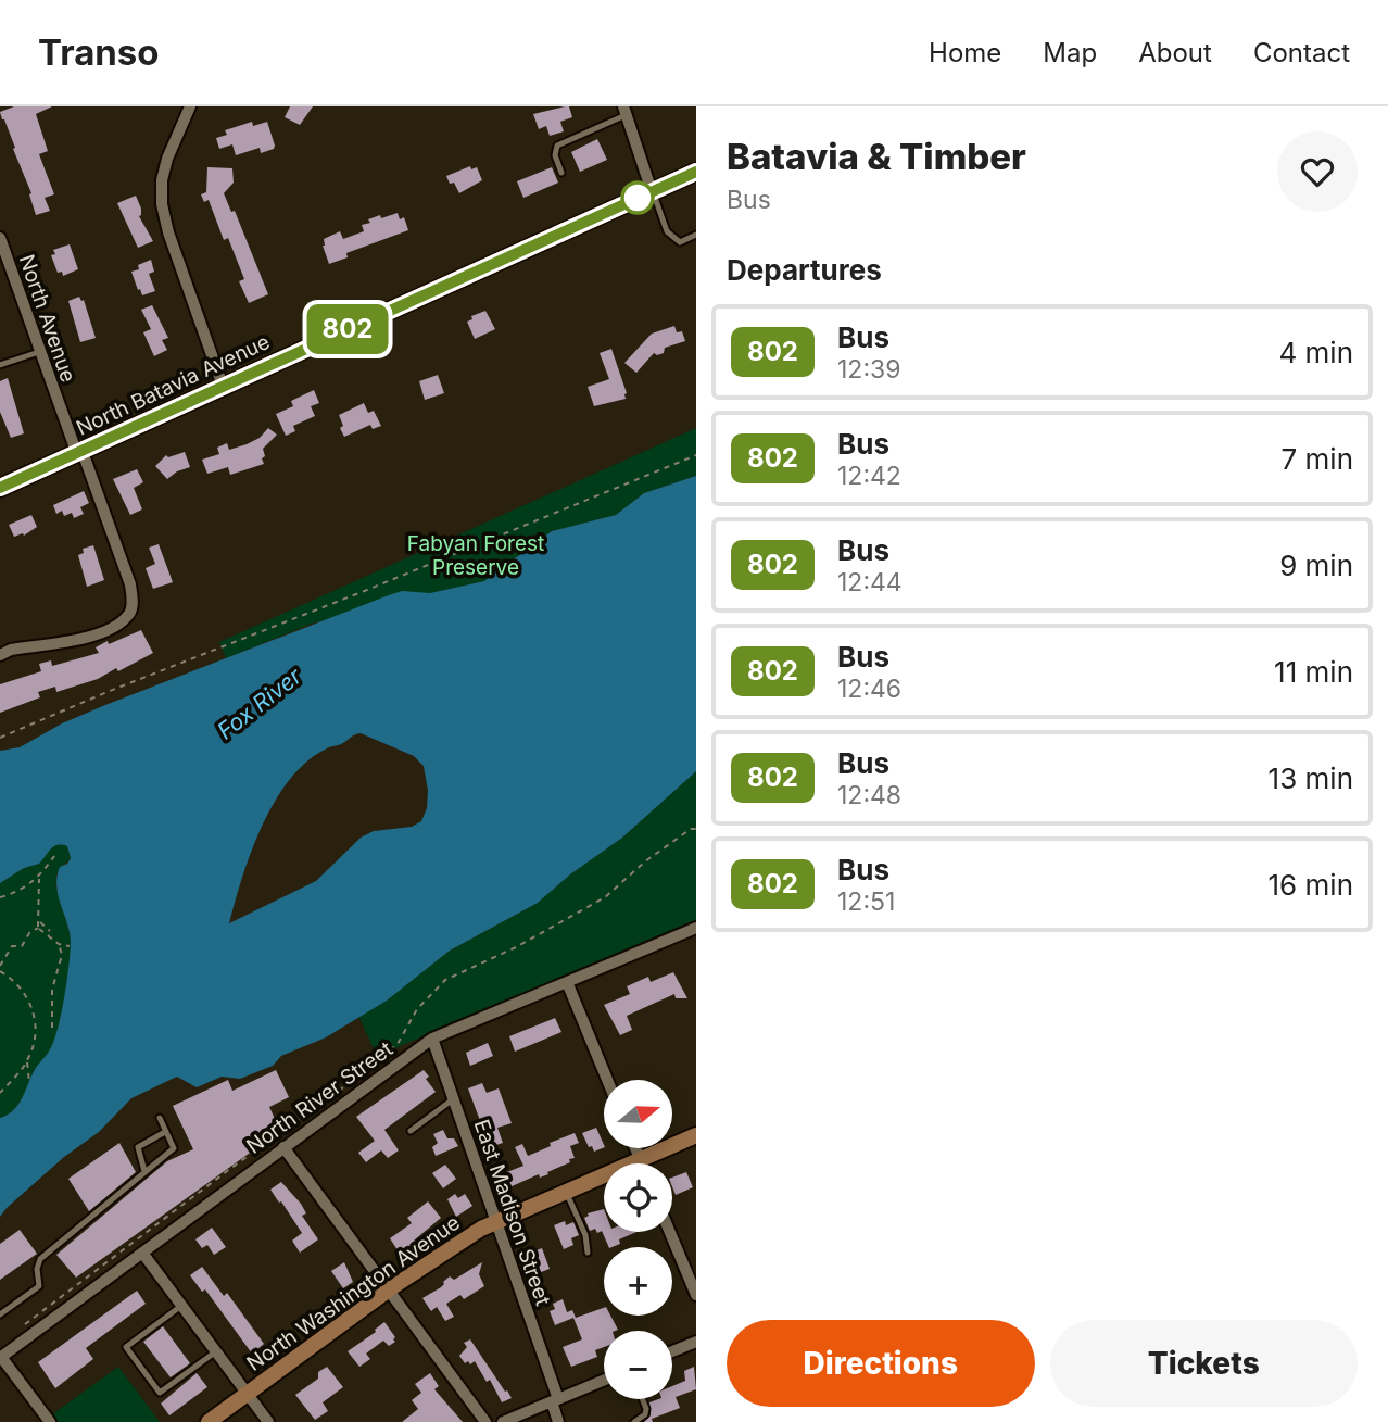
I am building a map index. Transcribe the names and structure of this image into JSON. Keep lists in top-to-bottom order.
{
  "streets": {
    "main road": ["North Batavia Avenue", "North Washington Avenue"],
    "street": ["North Avenue", "North River Street", "East Madison Street"]
  },
  "crossings": [
    ["North Avenue", "North Batavia Avenue"],
    ["North River Street", "East Madison Street"],
    ["East Madison Street", "North Washington Avenue"]
  ],
  "water": ["Fox River"],
  "parks": ["Fabyan Forest Preserve"],
  "lines": ["bus line 802"],
  "north": "right",
  "page": {
    "header": "Transo",
    "nav": [
      "Home",
      "Map",
      "About",
      "Contact"
    ],
    "on_map": "802",
    "heading": [
      ["Batavia & Timber", "Bus"],
      "Departures"
    ],
    "list": [
      {
        "mark": "802",
        "name": "Bus",
        "note": "12:39",
        "value": "4 min"
      },
      {
        "mark": "802",
        "name": "Bus",
        "note": "12:42",
        "value": "7 min"
      },
      {
        "mark": "802",
        "name": "Bus",
        "note": "12:44",
        "value": "9 min"
      },
      {
        "mark": "802",
        "name": "Bus",
        "note": "12:46",
        "value": "11 min"
      },
      {
        "mark": "802",
        "name": "Bus",
        "note": "12:48",
        "value": "13 min"
      },
      {
        "mark": "802",
        "name": "Bus",
        "note": "12:51",
        "value": "16 min"
      }
    ],
    "map_buttons": ["+", "−"],
    "buttons": ["Directions", "Tickets"]
  }
}
